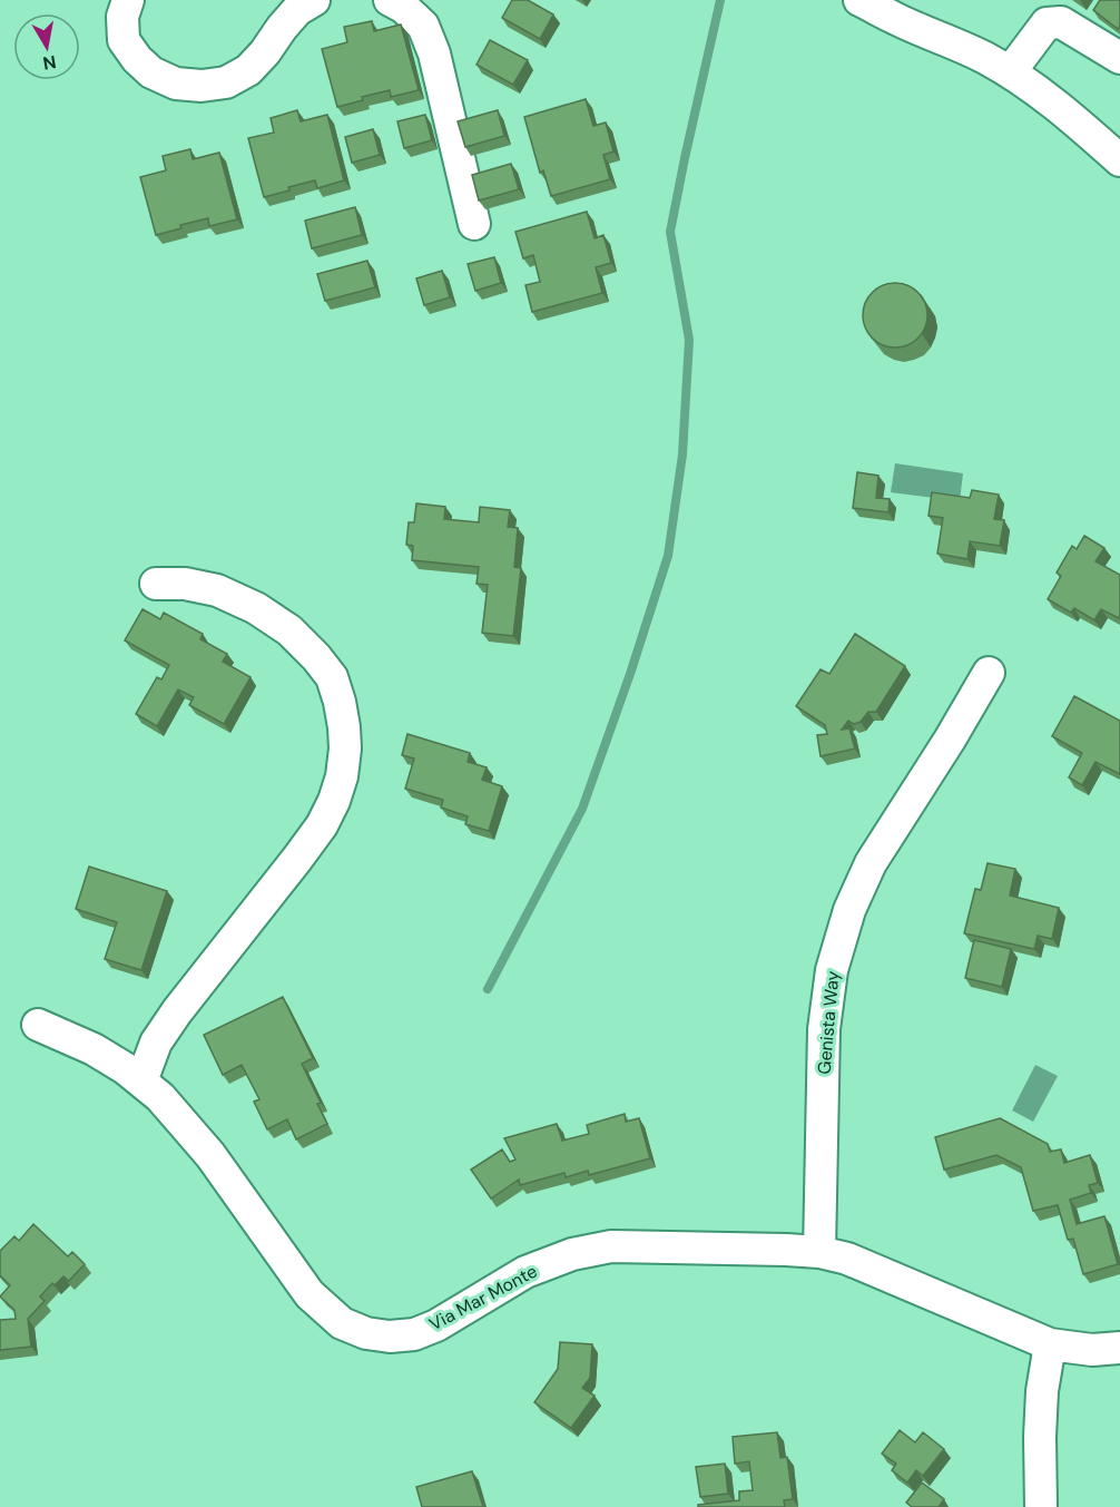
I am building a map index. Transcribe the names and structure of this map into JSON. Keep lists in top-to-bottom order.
{
  "streets": {
    "street": ["Genista Way", "Via Mar Monte"]
  },
  "crossings": [
    ["Genista Way", "Via Mar Monte"]
  ],
  "north": "bottom"
}
